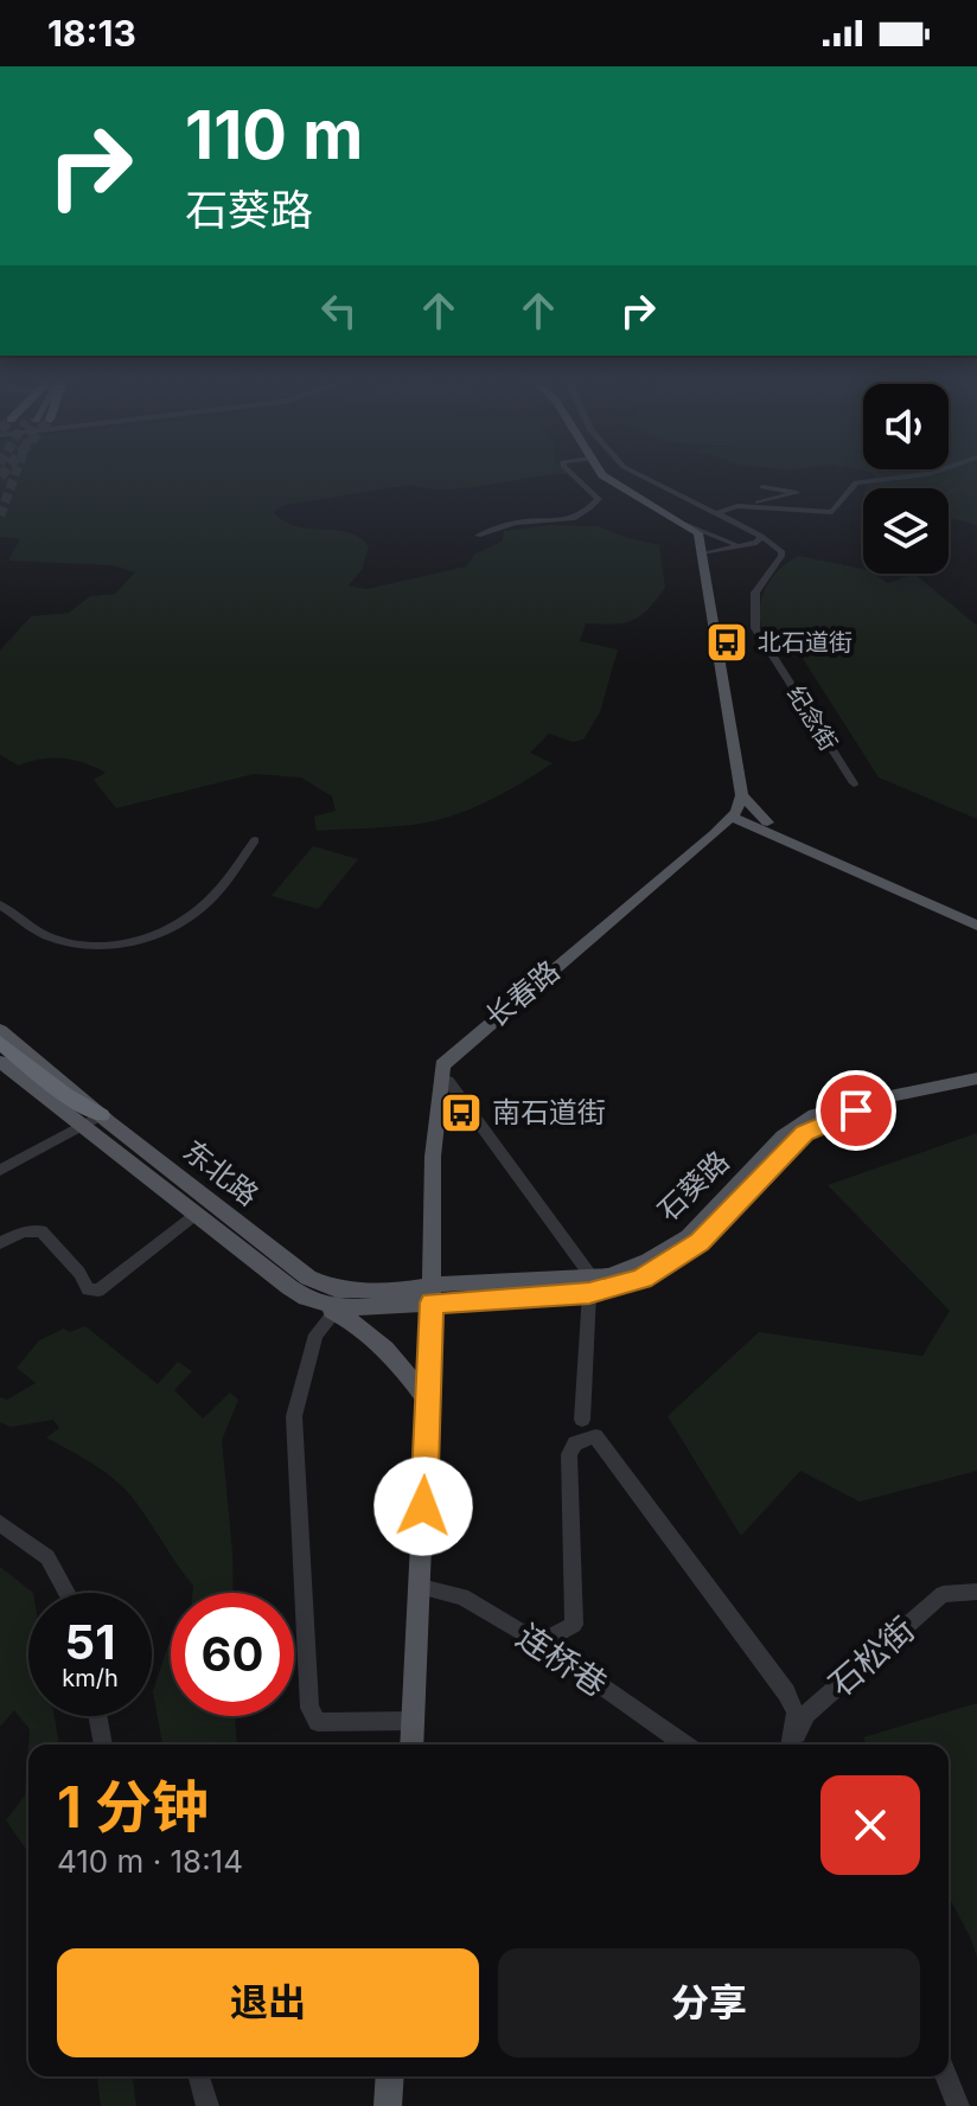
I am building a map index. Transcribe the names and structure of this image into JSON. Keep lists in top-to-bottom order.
{
  "streets": {
    "main road": ["长春路", "东北路", "石葵路"],
    "street": ["纪念街", "石松街", "连桥巷"]
  },
  "crossings": [
    ["长春路", "东北路"],
    ["长春路", "石葵路"],
    ["长春路", "连桥巷"],
    ["东北路", "石葵路"]
  ],
  "places": {
    "bus stop": ["北石道街", "南石道街"]
  },
  "page": {
    "status": "18:13",
    "turn": ["110 m", "石葵路"],
    "speed": "51 km/h",
    "limit": "60",
    "heading": ["1 分钟", "410 m · 18:14"],
    "buttons": ["退出", "分享"]
  }
}
